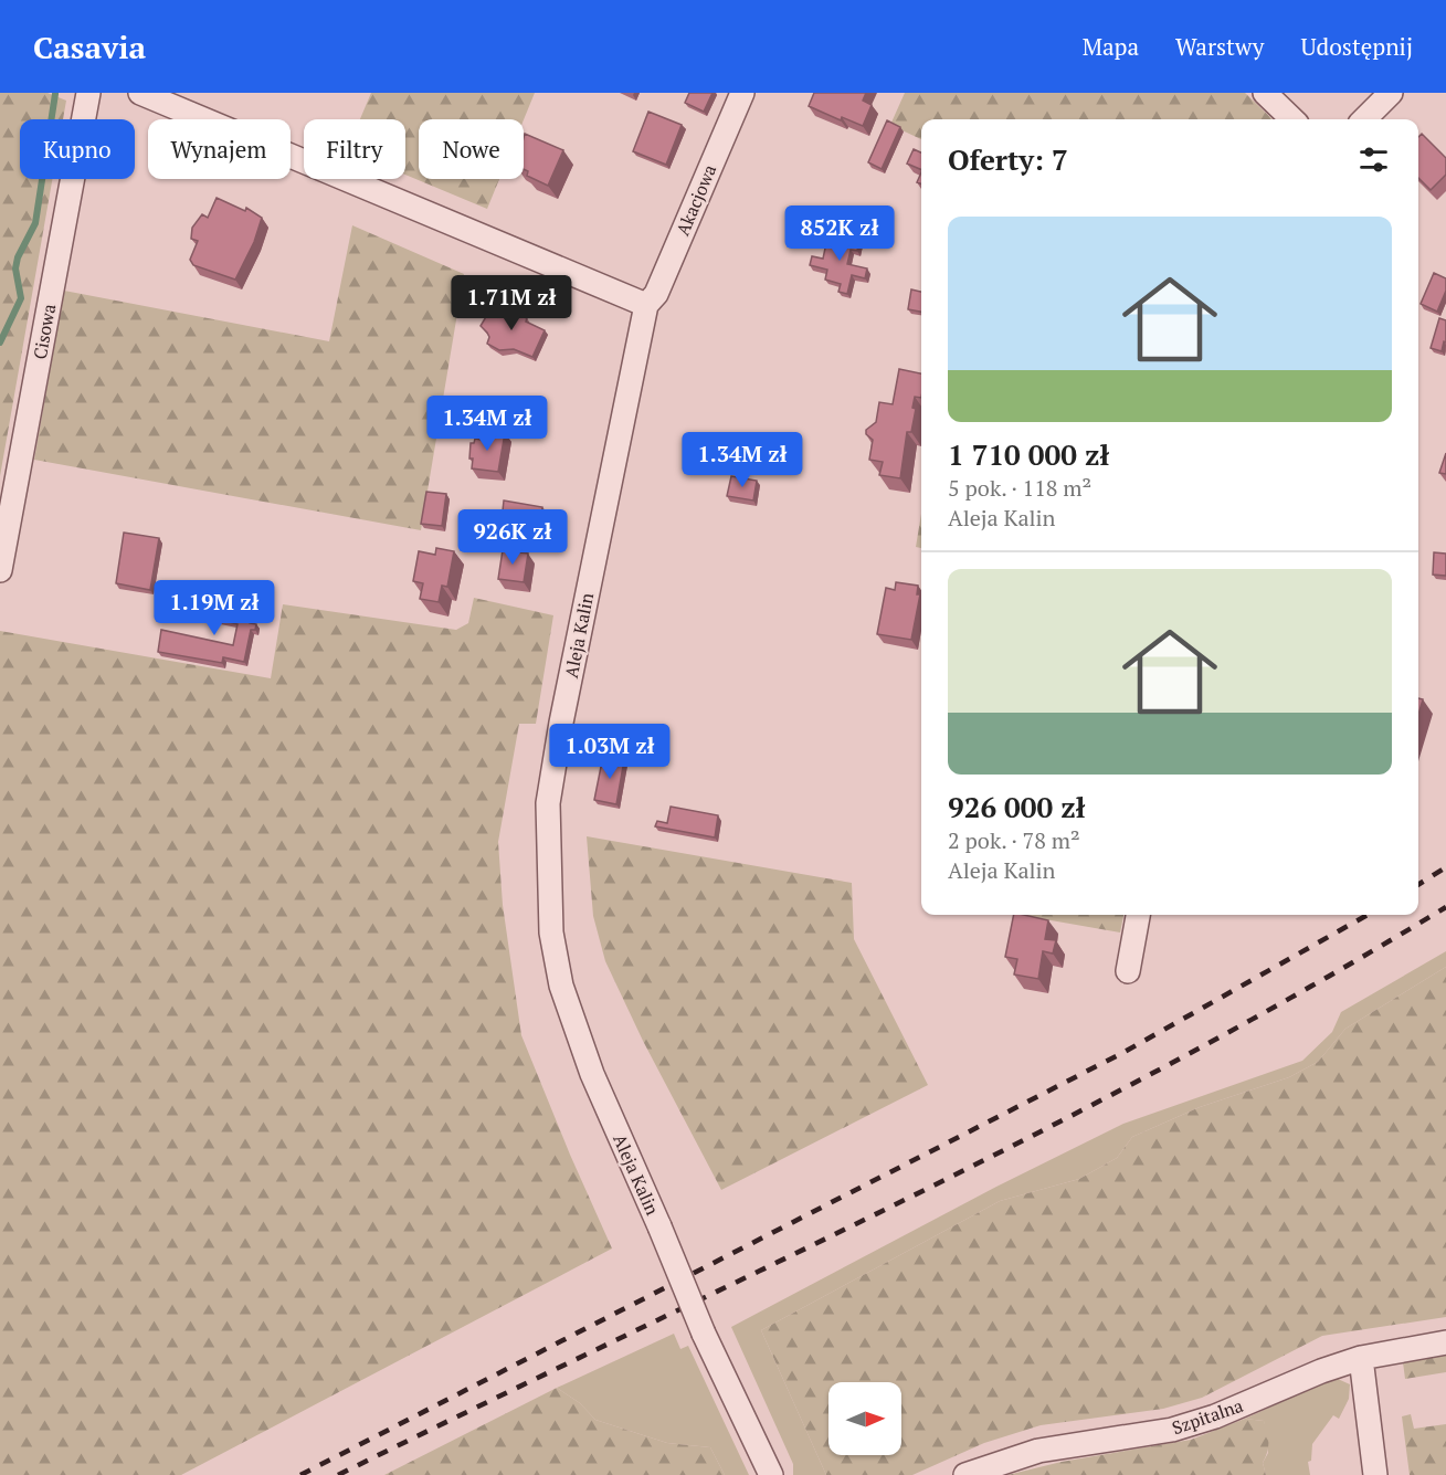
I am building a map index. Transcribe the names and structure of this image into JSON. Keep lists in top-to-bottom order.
{
  "streets": {
    "street": [
      "Akacjowa",
      "Cisowa",
      "Aleja Kalin",
      "Szpitalna"
    ]
  },
  "crossings": [
    ["Akacjowa", "Aleja Kalin"]
  ],
  "north": "right",
  "page": {
    "header": "Casavia",
    "nav": ["Mapa", "Warstwy", "Udostępnij"],
    "chip": [
      "Kupno",
      "Wynajem",
      "Filtry",
      "Nowe"
    ],
    "heading": "Oferty: 7",
    "list": [
      {
        "name": "1 710 000 zł",
        "note": "5 pok. · 118 m² · Aleja Kalin"
      },
      {
        "name": "926 000 zł",
        "note": "2 pok. · 78 m² · Aleja Kalin"
      }
    ],
    "price": [
      "852K zł",
      "1.71M zł",
      "1.34M zł",
      "1.34M zł",
      "926K zł",
      "1.19M zł",
      "1.03M zł"
    ]
  }
}
